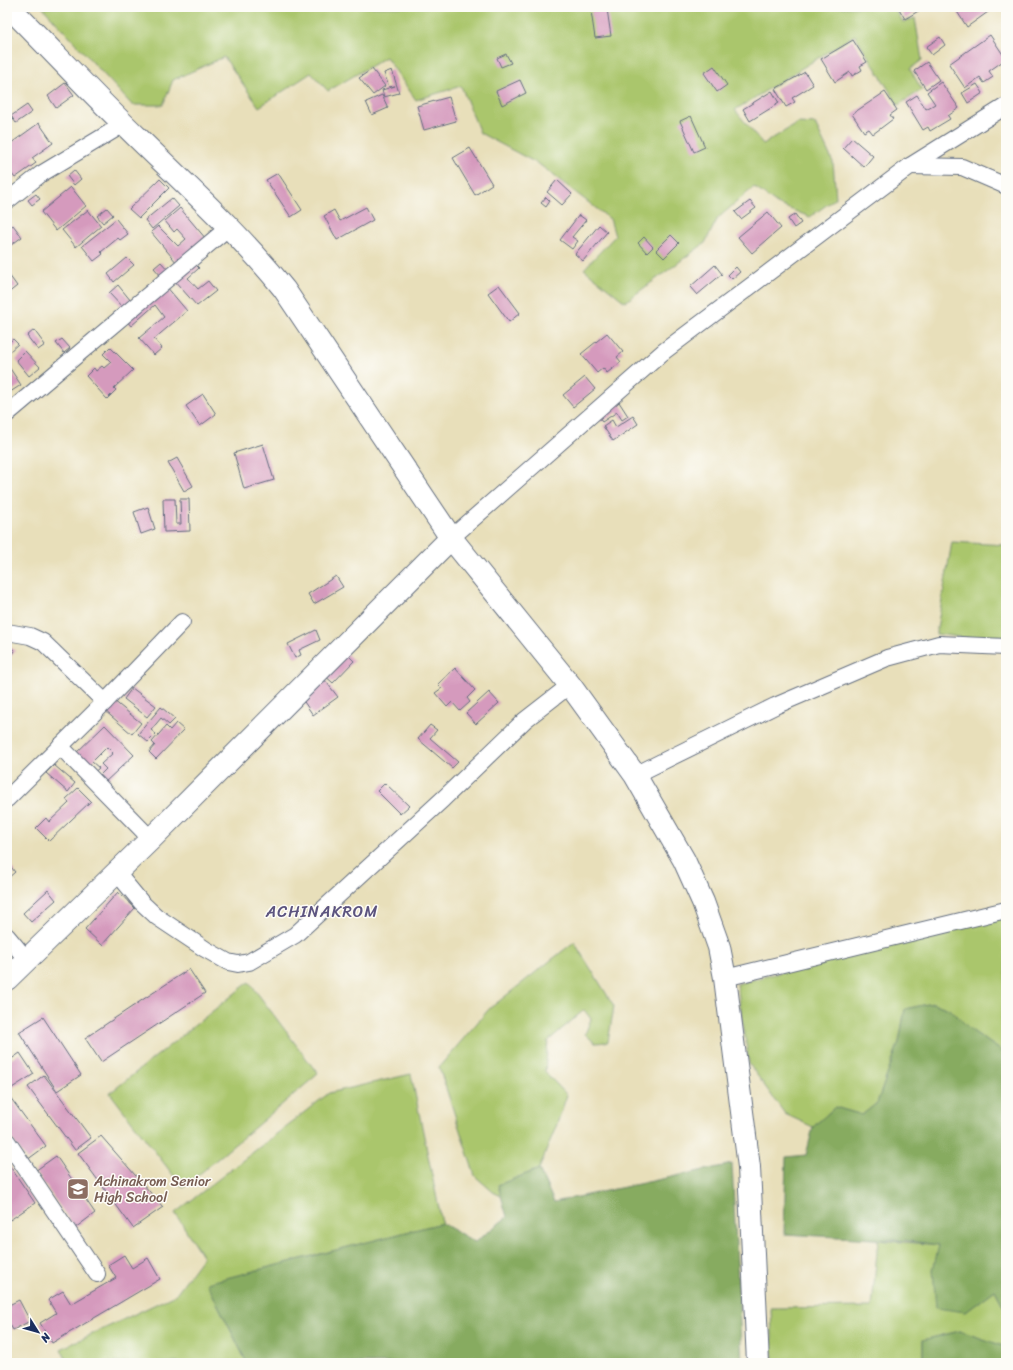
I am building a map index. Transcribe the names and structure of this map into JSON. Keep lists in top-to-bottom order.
{
  "districts": ["ACHINAKROM"],
  "places": {
    "school or university": ["Achinakrom Senior High School"]
  },
  "north": "bottom right"
}
